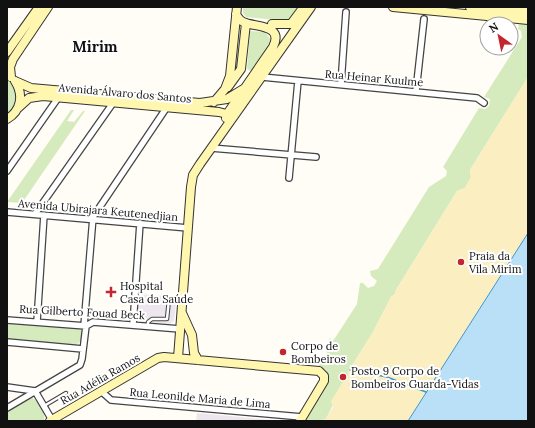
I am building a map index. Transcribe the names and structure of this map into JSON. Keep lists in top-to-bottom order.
{
  "streets": {
    "street": [
      "Rua Heinar Kuulme",
      "Avenida Álvaro dos Santos",
      "Avenida Ubirajara Keutenedjian",
      "Rua Gilberto Fouad Beck",
      "Rua Adélia Ramos",
      "Rua Leonilde Maria de Lima"
    ]
  },
  "crossings": [
    ["Rua Adélia Ramos", "Rua Leonilde Maria de Lima"]
  ],
  "districts": ["Mirim"],
  "places": {
    "other": ["Praia da Vila Mirim", "Corpo de Bombeiros", "Posto 9 Corpo de Bombeiros Guarda-Vidas"],
    "health": ["Hospital Casa da Saúde"]
  },
  "north": "top left"
}
